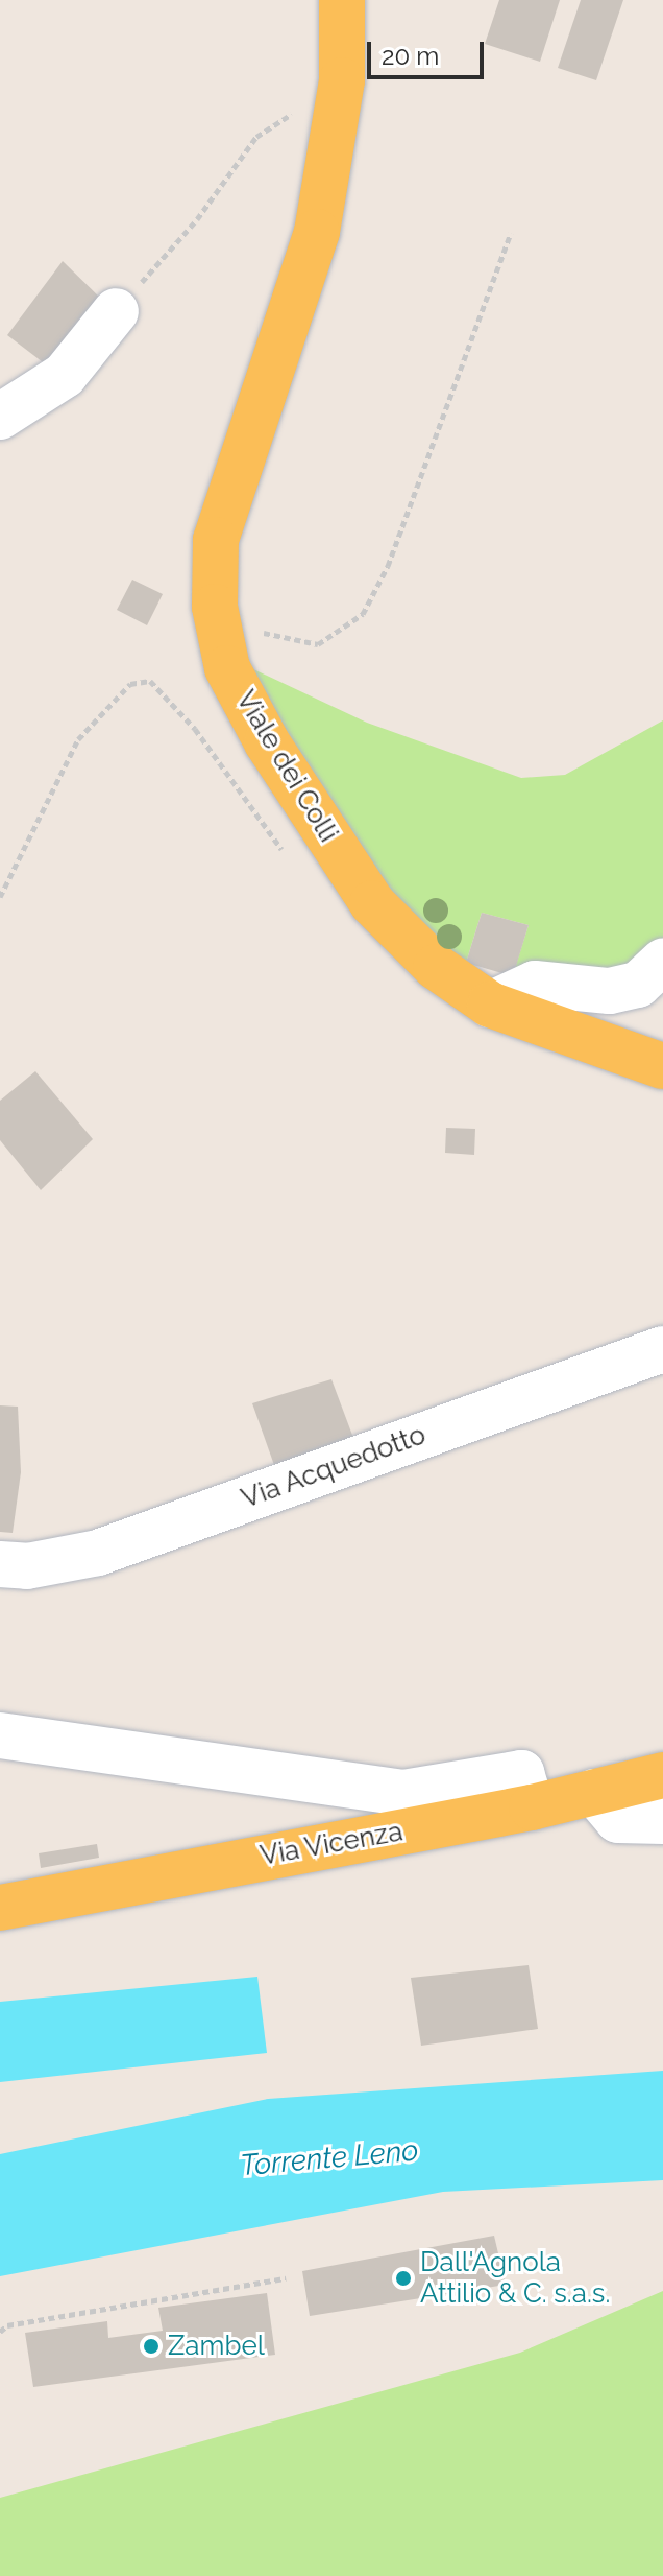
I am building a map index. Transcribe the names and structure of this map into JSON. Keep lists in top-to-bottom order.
{
  "streets": {
    "main road": ["Viale dei Colli", "Via Vicenza"],
    "street": ["Via Acquedotto"]
  },
  "water": ["Torrente Leno"],
  "places": ["Dall'Agnola Attilio & C. s.a.s.", "Zambel"],
  "scale_bar": "20 m"
}
